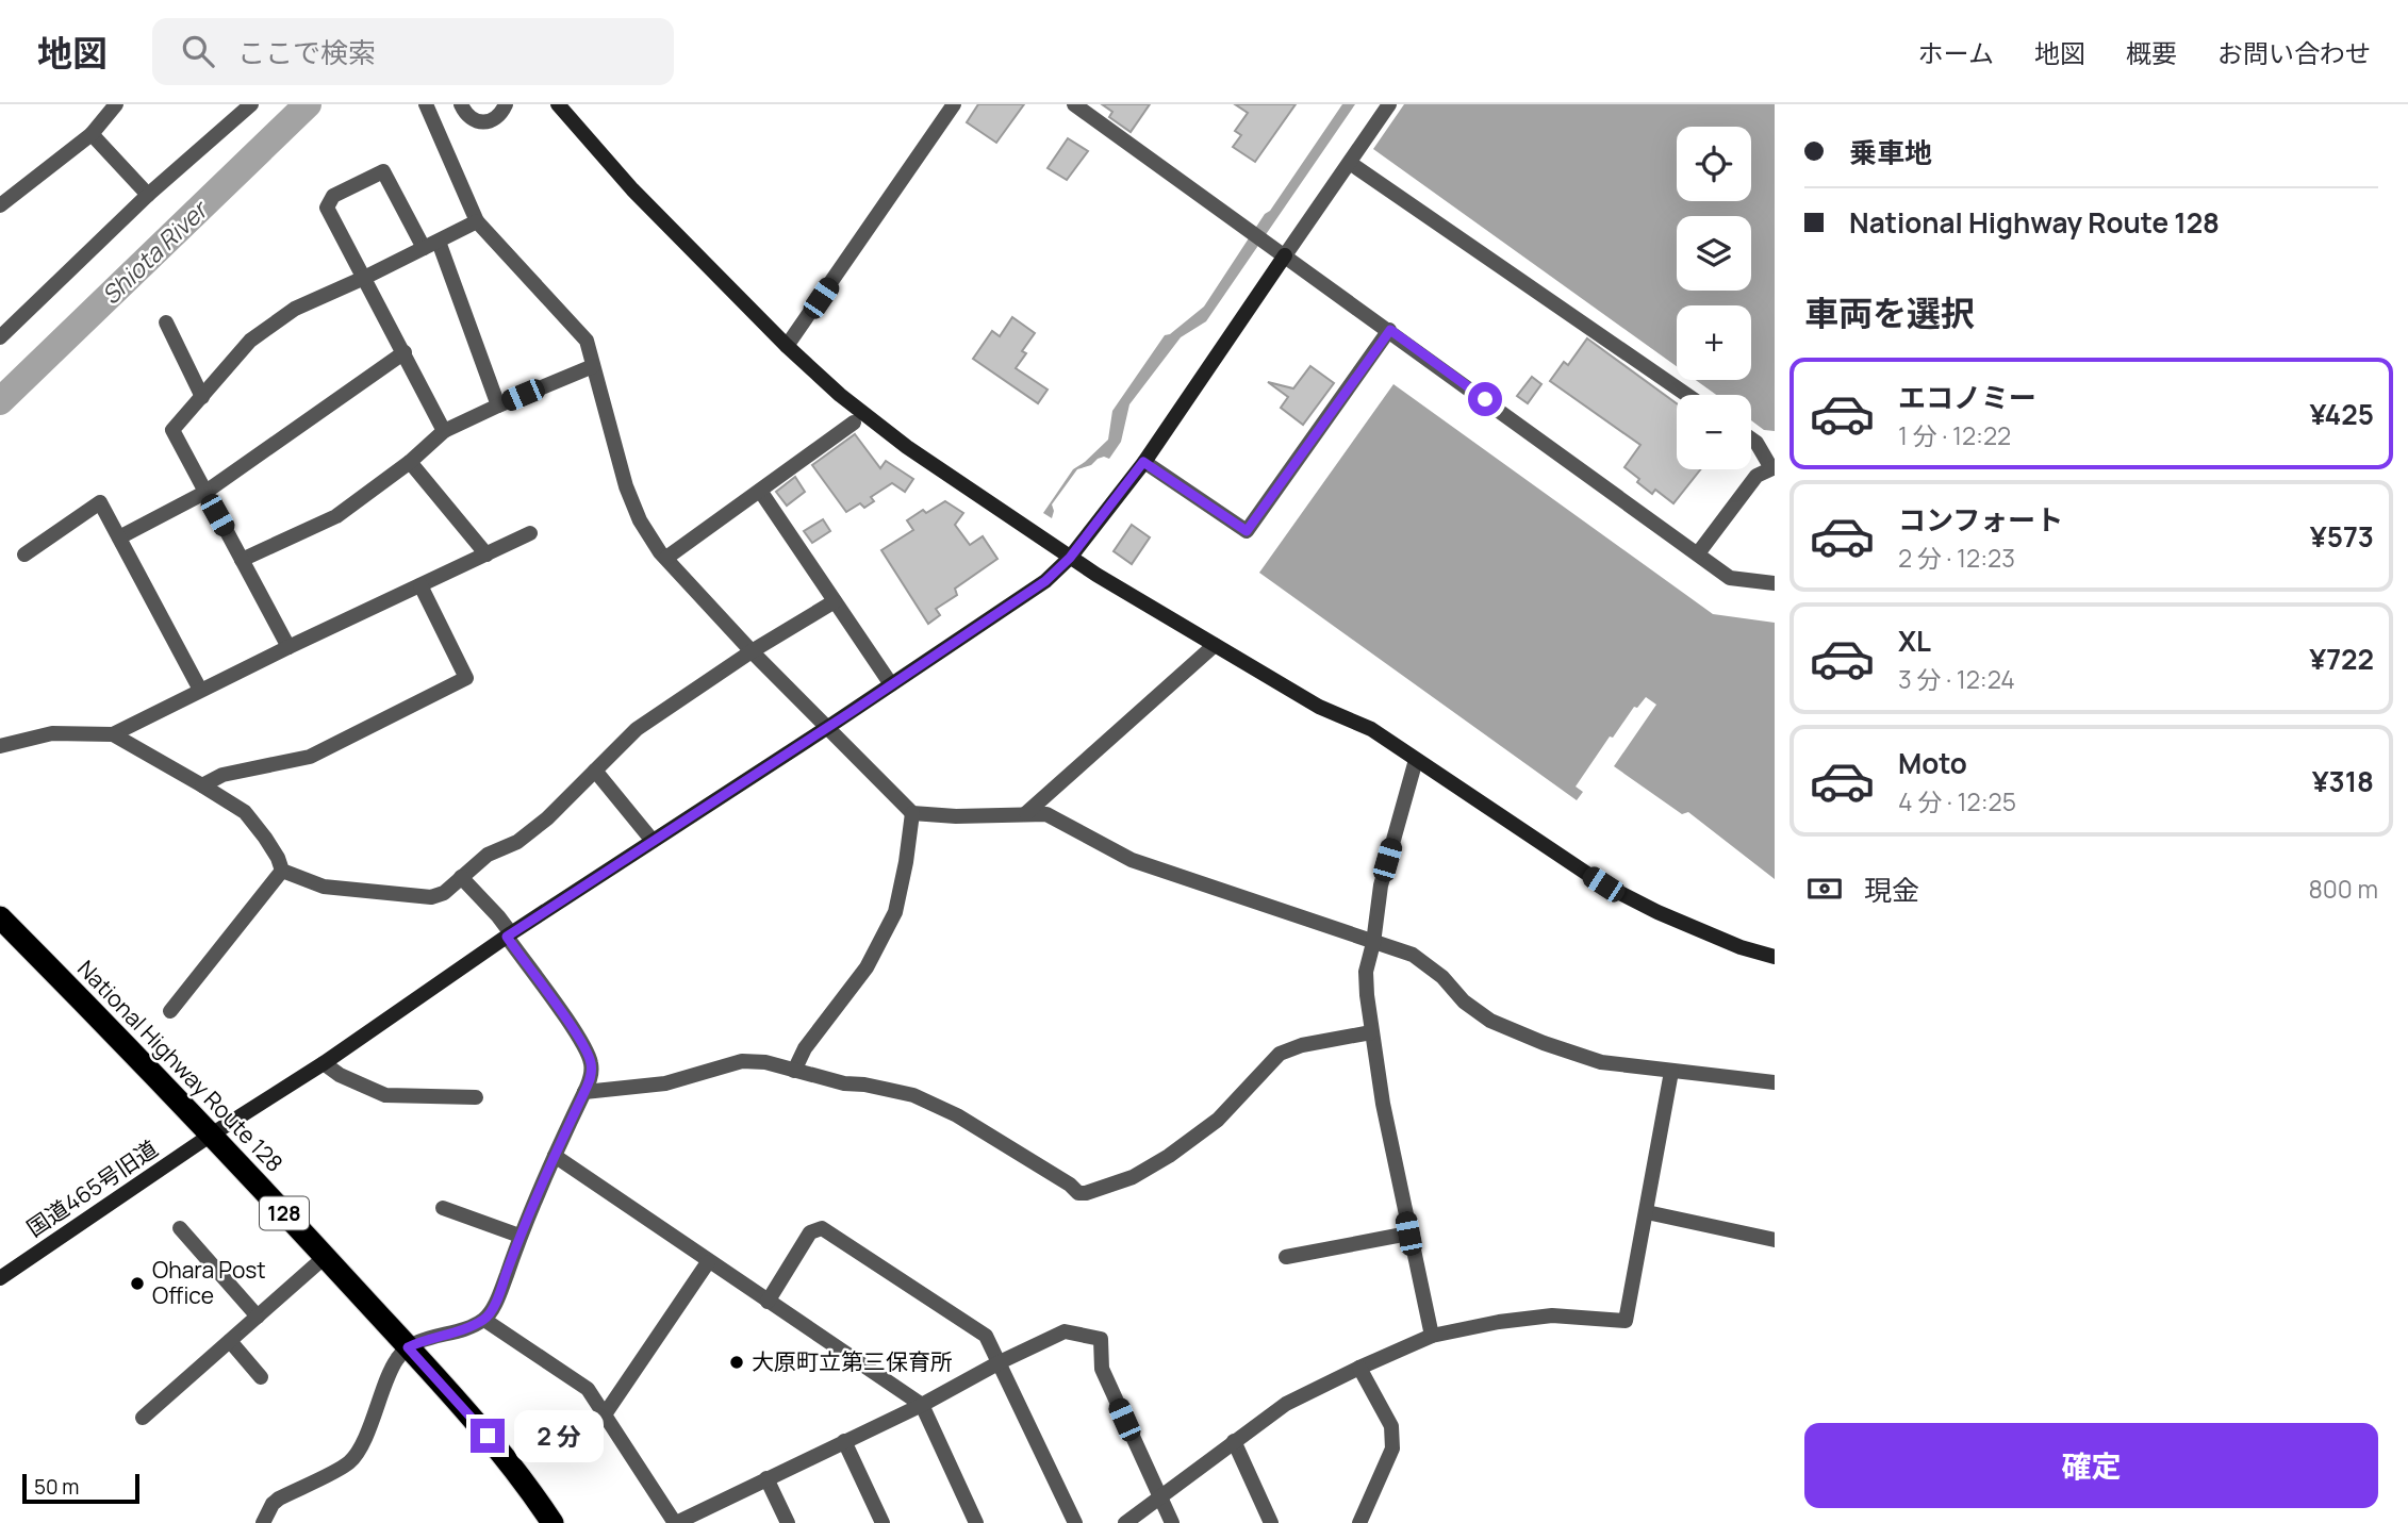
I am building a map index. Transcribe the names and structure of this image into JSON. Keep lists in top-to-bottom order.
{
  "streets": {
    "highway": ["National Highway Route 128", "128"],
    "street": ["国道465号旧道"]
  },
  "crossings": [
    ["National Highway Route 128", "国道465号旧道"]
  ],
  "water": ["Shiota River"],
  "places": ["Ohara Post Office", "大原町立第三保育所"],
  "scale_bar": "50 m",
  "page": {
    "header": "地図",
    "search": "ここで検索",
    "nav": [
      "ホーム",
      "地図",
      "概要",
      "お問い合わせ"
    ],
    "banner": ["乗車地", "National Highway Route 128"],
    "map_buttons": ["+", "−"],
    "heading": "車両を選択",
    "list": [
      {
        "name": "エコノミー",
        "note": "1 分 · 12:22",
        "value": "¥425"
      },
      {
        "name": "コンフォート",
        "note": "2 分 · 12:23",
        "value": "¥573"
      },
      {
        "name": "XL",
        "note": "3 分 · 12:24",
        "value": "¥722"
      },
      {
        "name": "Moto",
        "note": "4 分 · 12:25",
        "value": "¥318"
      }
    ],
    "pay": ["現金", "800 m"],
    "buttons": "確定",
    "bubble": "2 分",
    "scale": "50 m"
  }
}
